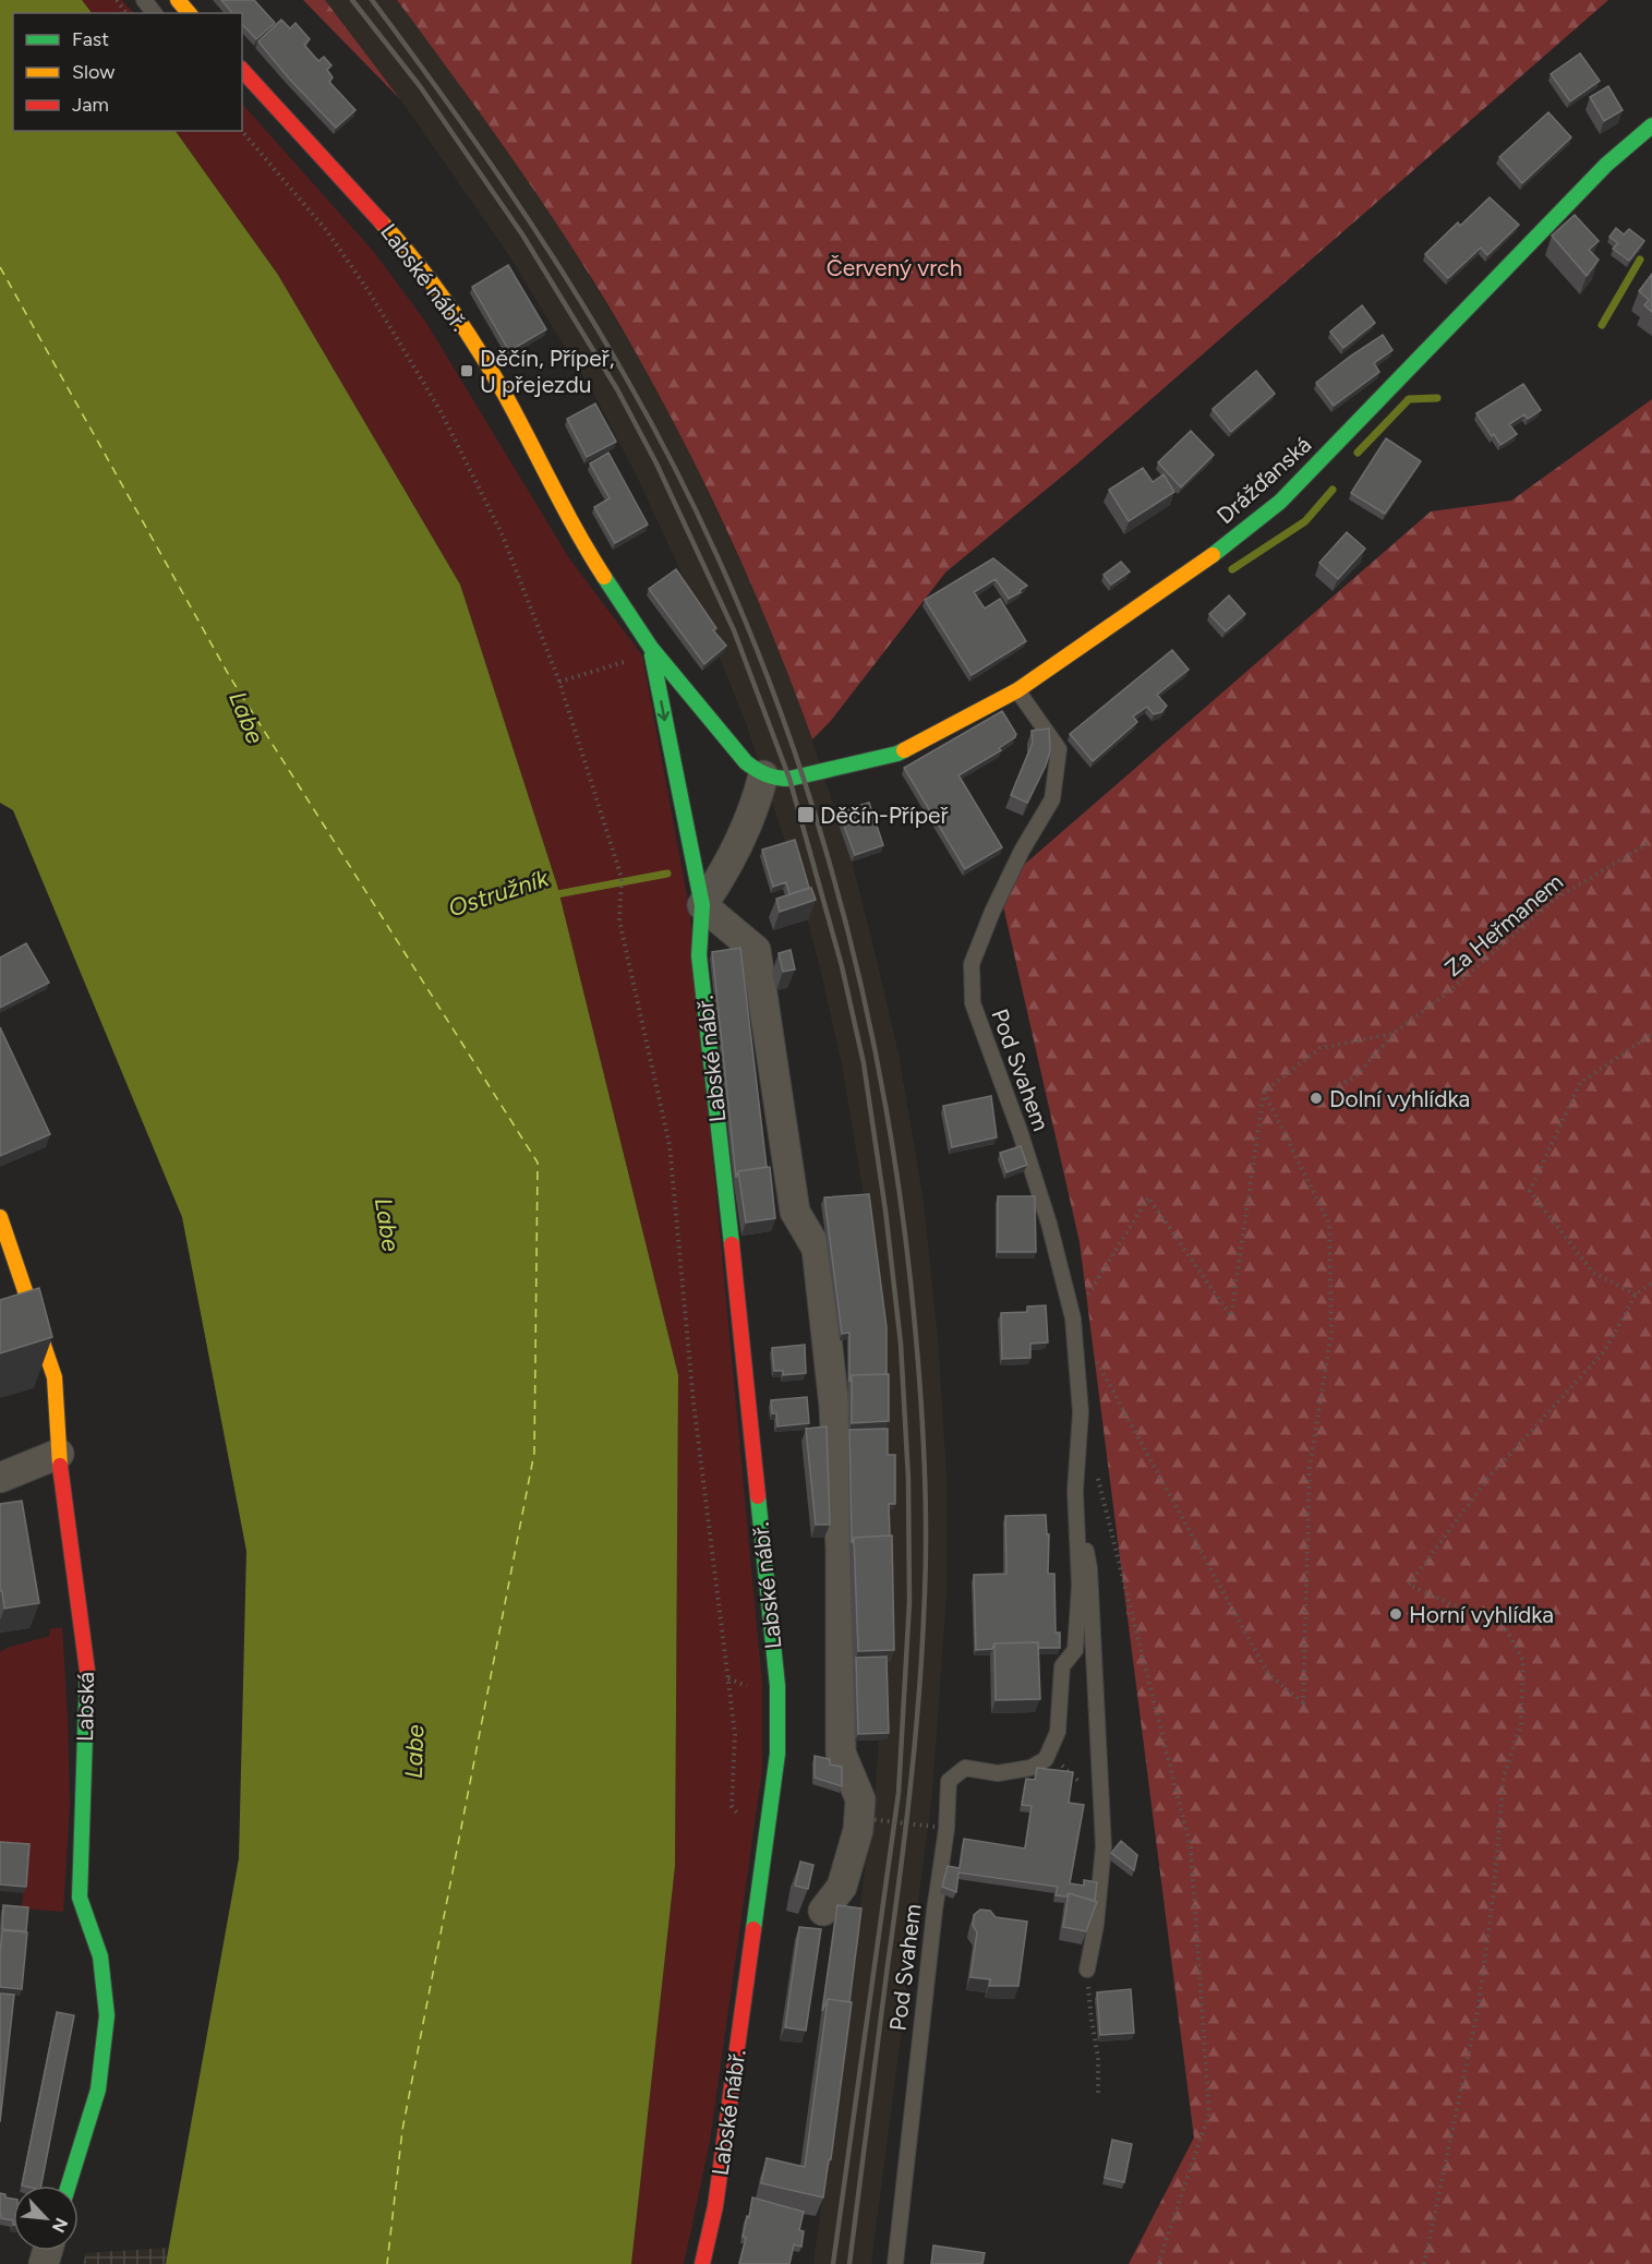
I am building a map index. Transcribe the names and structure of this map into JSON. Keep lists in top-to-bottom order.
{
  "streets": {
    "street": ["Labské nábř.", "Drážďanská", "Labská"],
    "lane": ["Pod Svahem"],
    "path": ["Za Heřmanem"]
  },
  "crossings": [
    ["Labské nábř.", "Drážďanská"],
    ["Drážďanská", "Pod Svahem"]
  ],
  "water": ["Labe", "Ostružník"],
  "parks": ["Červený vrch"],
  "places": {
    "transit": ["Děčín, Přípeř, U přejezdu", "Děčín-Přípeř"],
    "other": ["Dolní vyhlídka", "Horní vyhlídka"]
  },
  "legend": ["Fast", "Slow", "Jam"],
  "north": "bottom right"
}
